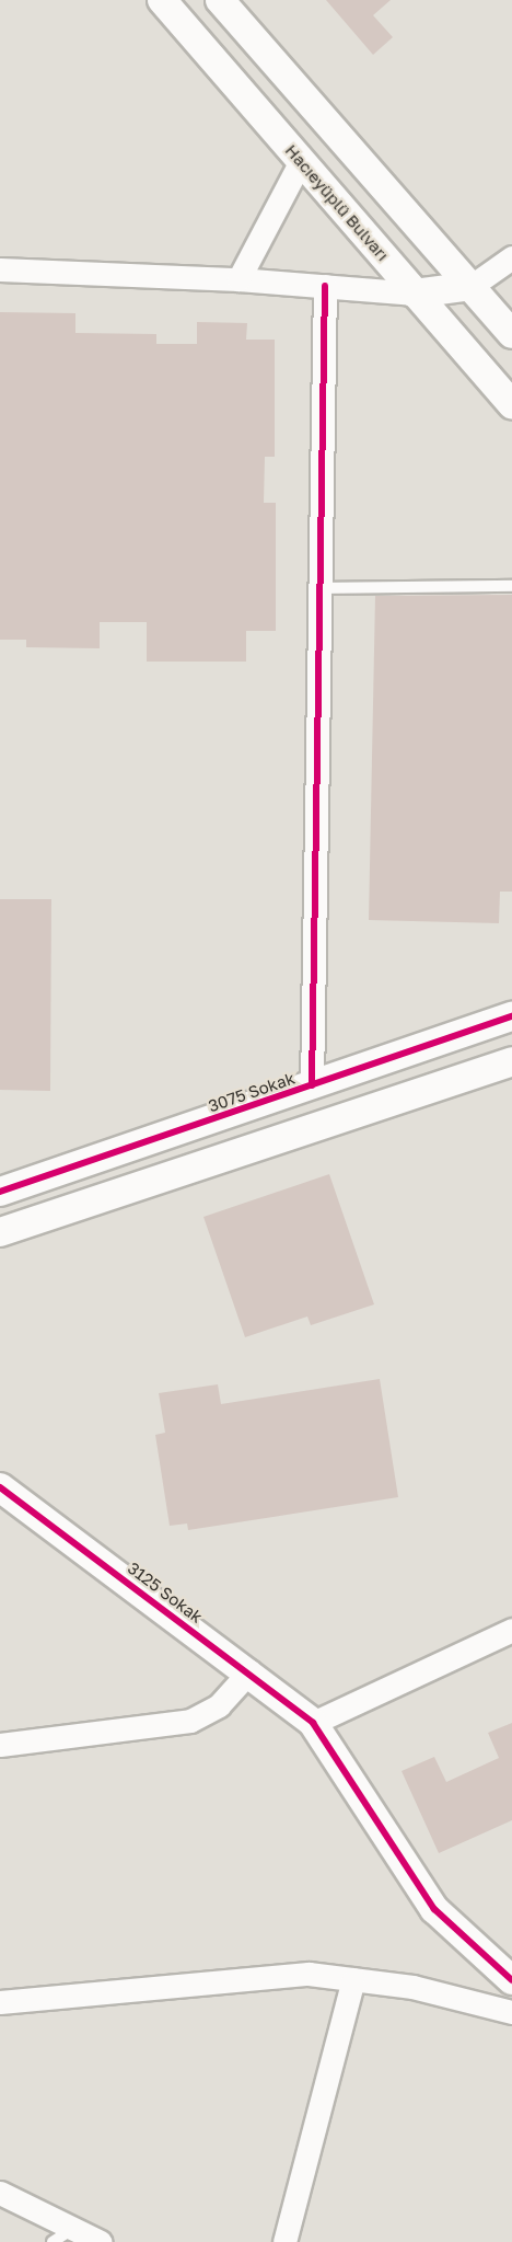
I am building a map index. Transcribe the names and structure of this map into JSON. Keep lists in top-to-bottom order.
{
  "streets": {
    "street": ["Hacıeyüplü Bulvarı", "3075 Sokak", "3125 Sokak"]
  }
}
